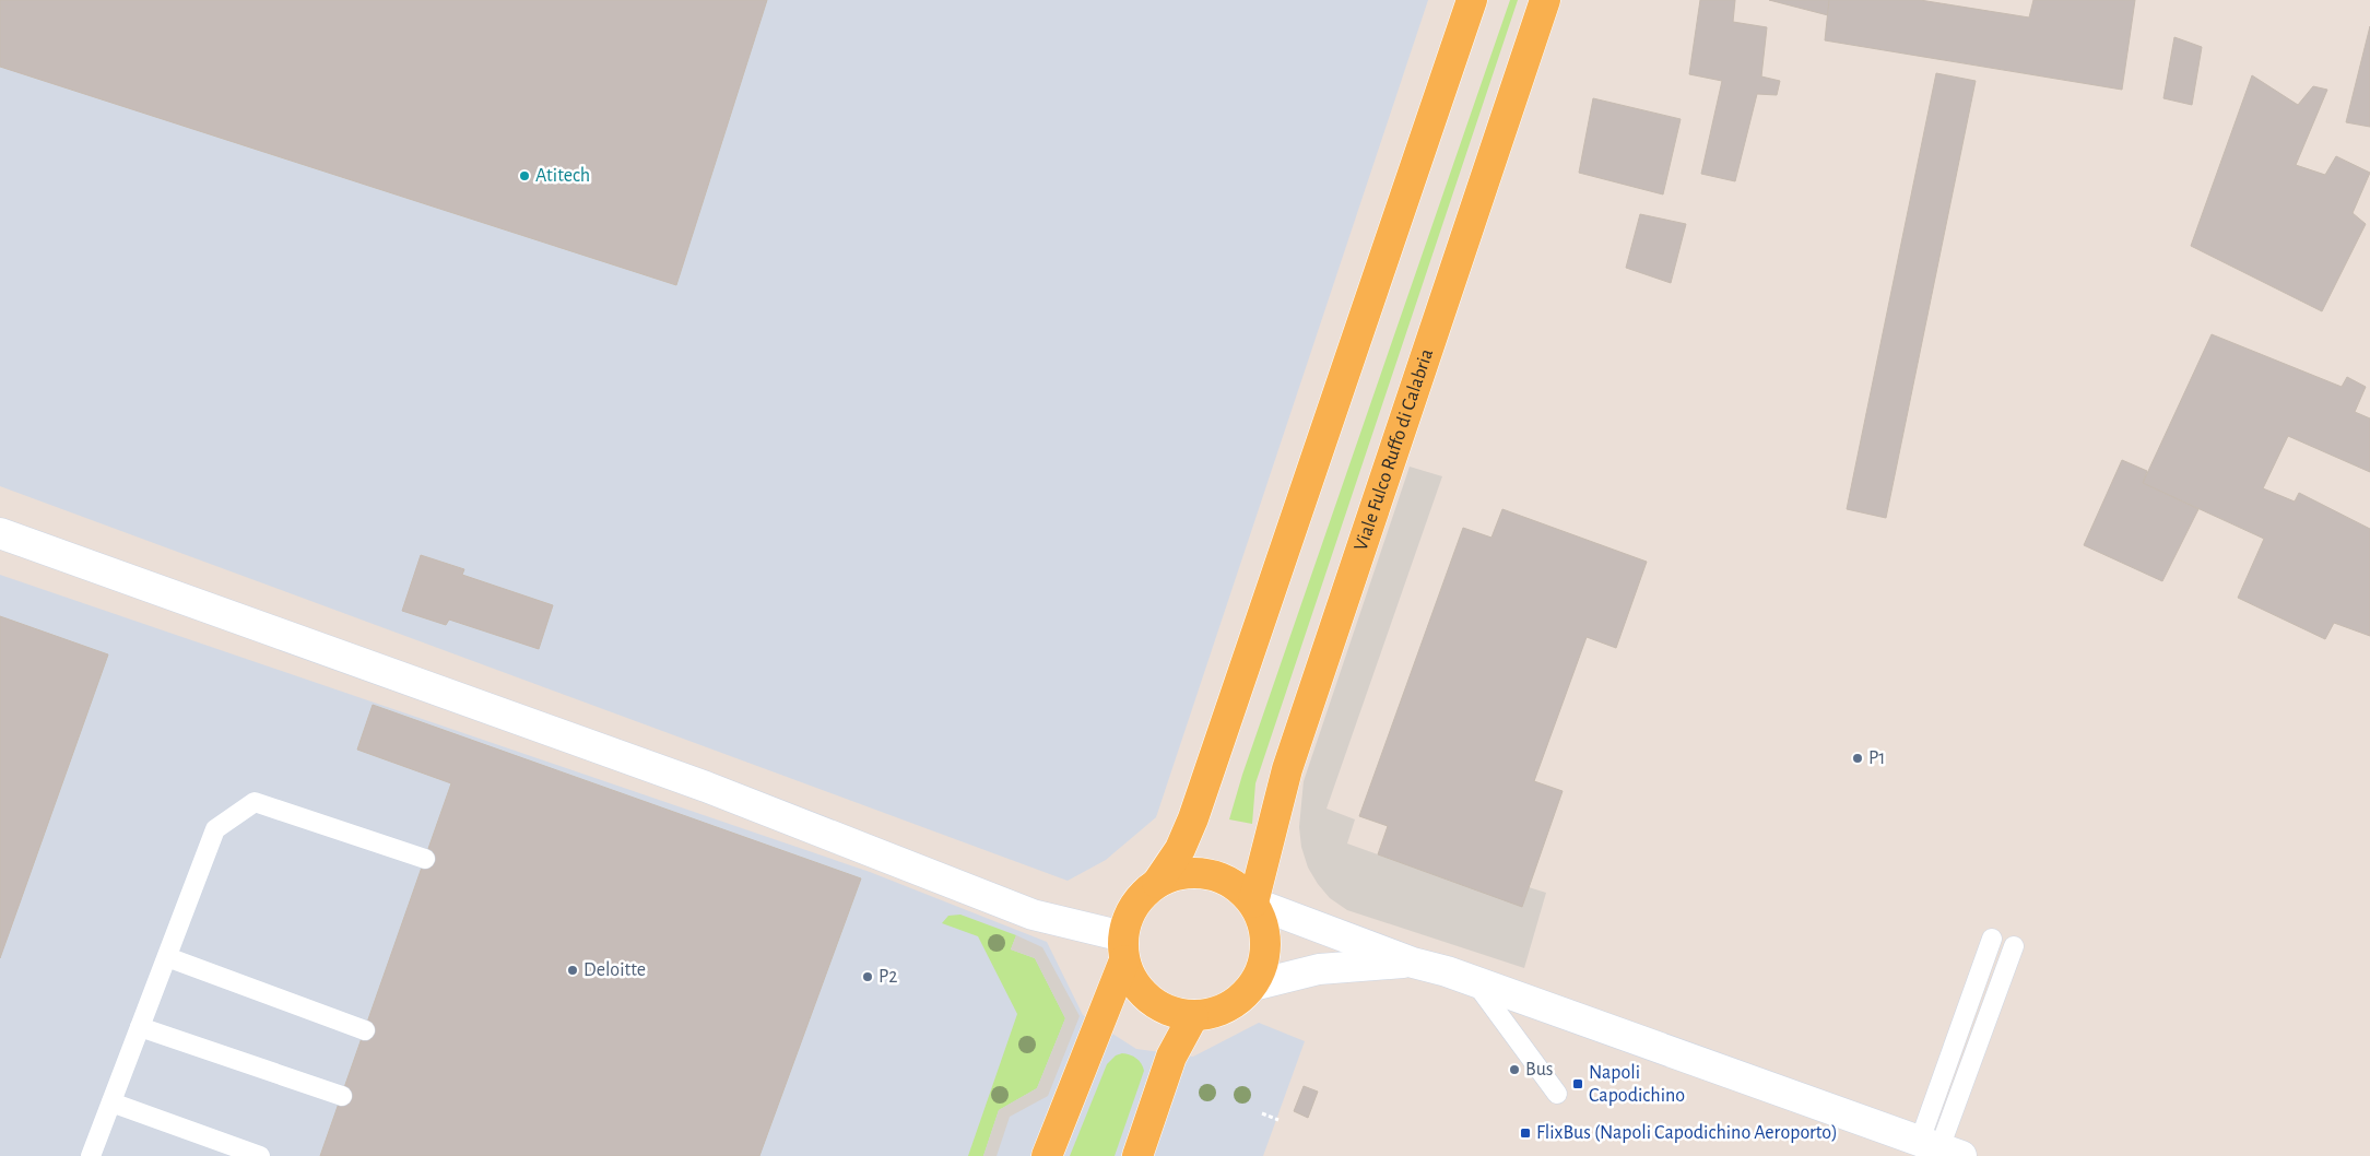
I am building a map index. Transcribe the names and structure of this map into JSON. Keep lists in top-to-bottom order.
{
  "streets": {
    "main road": ["Viale Fulco Ruffo di Calabria"]
  },
  "places": {
    "other": [
      "Atitech",
      "P1",
      "Deloitte",
      "P2",
      "Bus"
    ],
    "transit": ["Napoli Capodichino", "FlixBus (Napoli Capodichino Aeroporto)"]
  }
}
